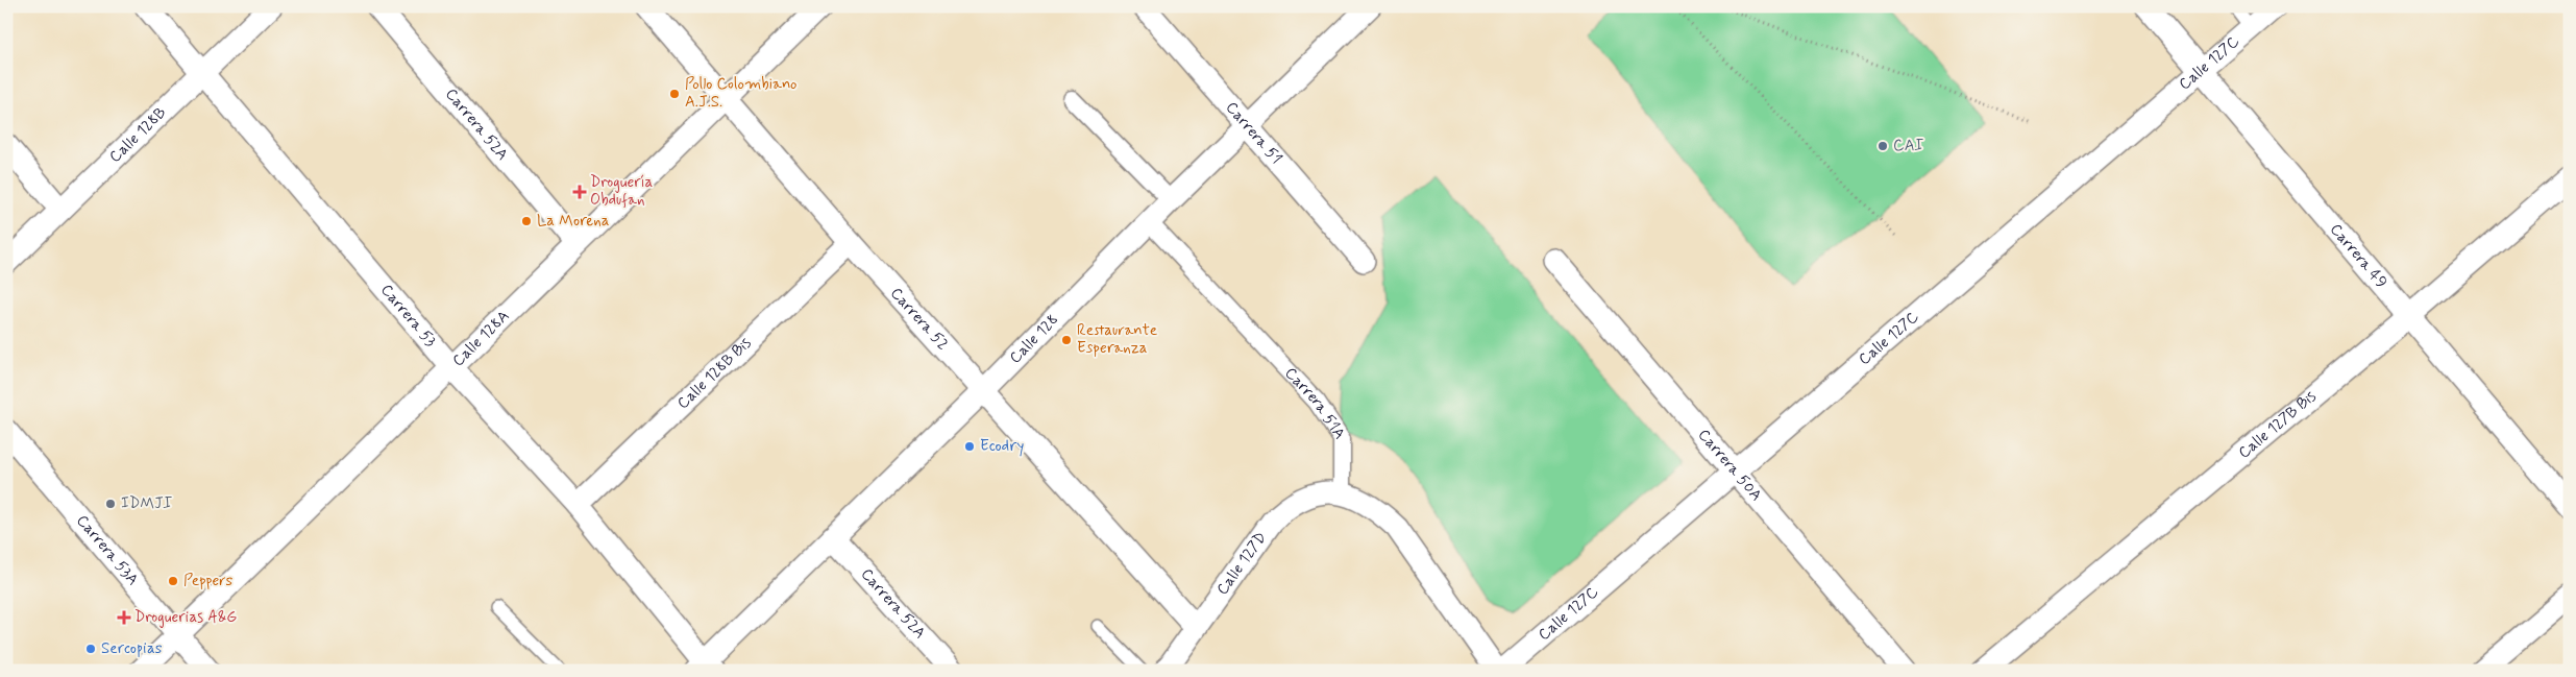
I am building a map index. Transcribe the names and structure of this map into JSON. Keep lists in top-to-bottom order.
{
  "streets": {
    "street": [
      "Calle 127C",
      "Carrera 52A",
      "Calle 128B",
      "Carrera 51",
      "Carrera 49",
      "Carrera 53",
      "Carrera 52",
      "Calle 128A",
      "Calle 128",
      "Calle 128B Bis",
      "Carrera 51A",
      "Calle 127B Bis",
      "Carrera 50A",
      "Carrera 53A",
      "Calle 127D"
    ]
  },
  "crossings": [
    ["Calle 127C", "Carrera 49"],
    ["Calle 127C", "Carrera 50A"],
    ["Carrera 52A", "Calle 128A"],
    ["Carrera 52A", "Calle 128"],
    ["Calle 128B", "Carrera 53"],
    ["Carrera 51", "Calle 128"],
    ["Carrera 49", "Calle 127B Bis"],
    ["Carrera 53", "Calle 128A"],
    ["Carrera 53", "Calle 128"],
    ["Carrera 53", "Calle 128B Bis"],
    ["Carrera 52", "Calle 128A"],
    ["Carrera 52", "Calle 128"],
    ["Carrera 52", "Calle 128B Bis"],
    ["Carrera 52", "Calle 127D"],
    ["Calle 128A", "Carrera 53A"],
    ["Calle 128", "Carrera 51A"],
    ["Carrera 51A", "Calle 127D"]
  ],
  "places": {
    "other": [
      "Pollo Colombiano A.J.S.",
      "CAI",
      "La Morena",
      "Restaurante Esperanza",
      "Ecodry",
      "IDMJI",
      "Peppers",
      "Sercopias"
    ],
    "health": ["Droguería Obdufan", "Droguerias A&G"]
  }
}
